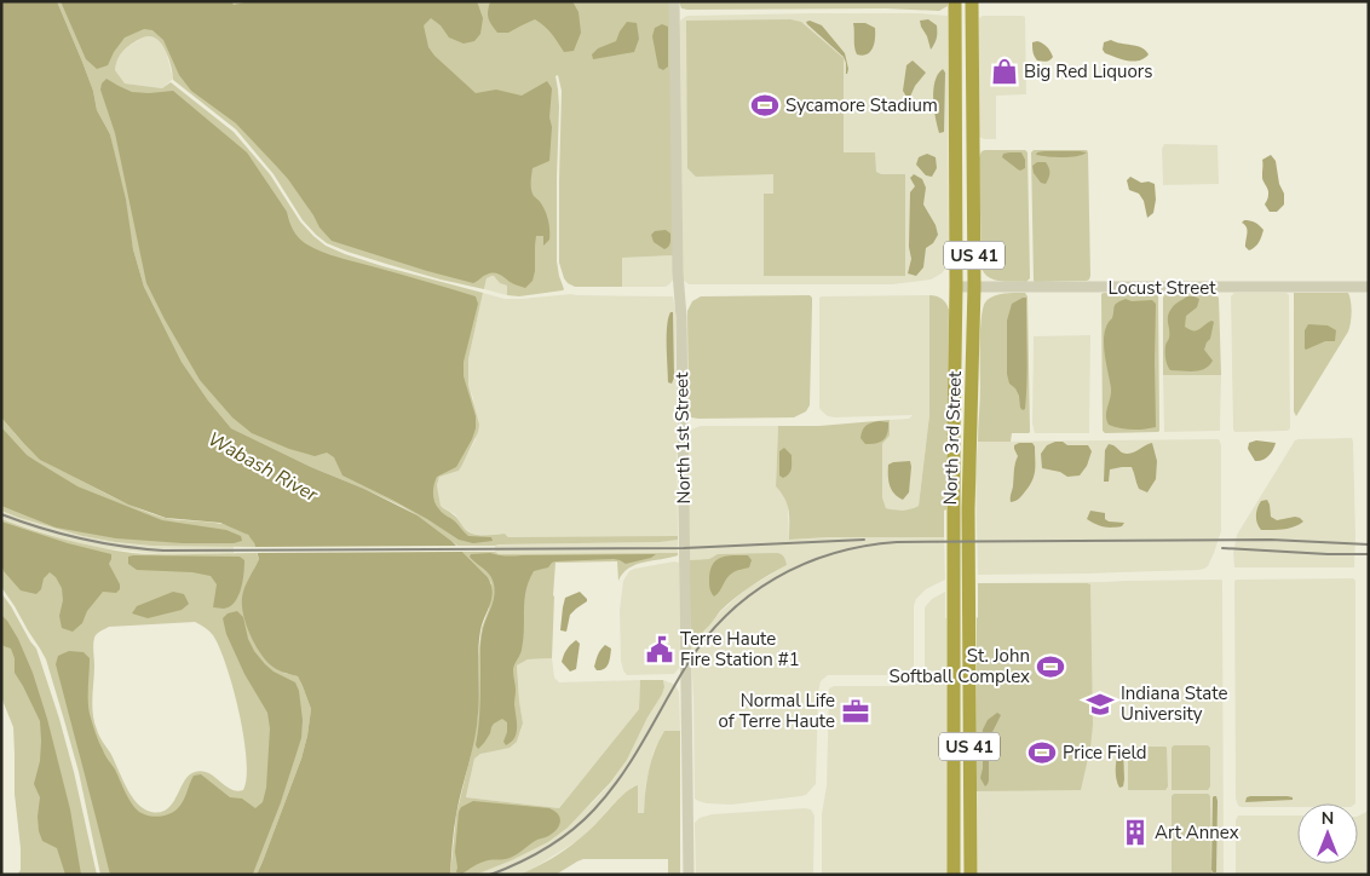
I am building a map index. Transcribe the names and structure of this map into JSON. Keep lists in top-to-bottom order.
{
  "streets": {
    "highway": ["US 41", "North 3rd Street"],
    "main road": ["Locust Street", "North 1st Street"]
  },
  "crossings": [
    ["Locust Street", "North 3rd Street"]
  ],
  "water": ["Wabash River"],
  "places": {
    "shop": ["Big Red Liquors"],
    "sports": ["Sycamore Stadium", "St. John Softball Complex", "Price Field"],
    "public building": ["Terre Haute Fire Station #1"],
    "school or university": ["Indiana State University"],
    "office": ["Normal Life of Terre Haute"],
    "building": ["Art Annex"]
  },
  "north": "top"
}
